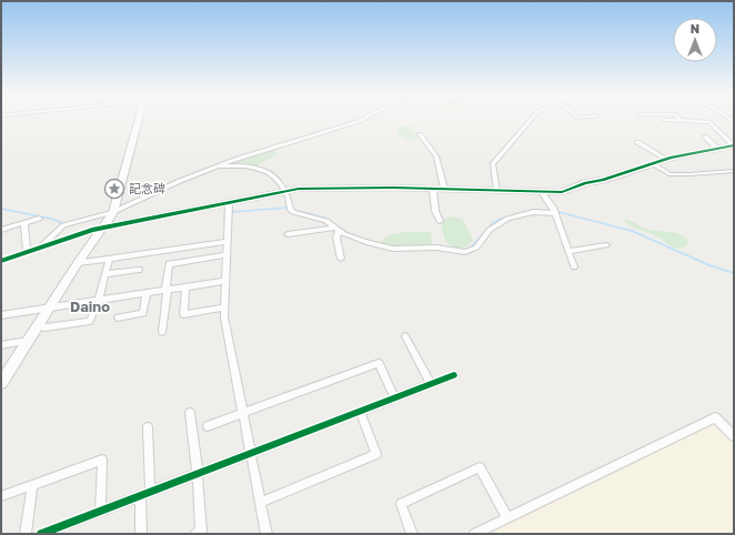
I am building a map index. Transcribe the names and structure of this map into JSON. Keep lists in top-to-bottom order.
{
  "districts": ["Daino"],
  "places": {
    "place": ["記念碑"]
  },
  "north": "top"
}
